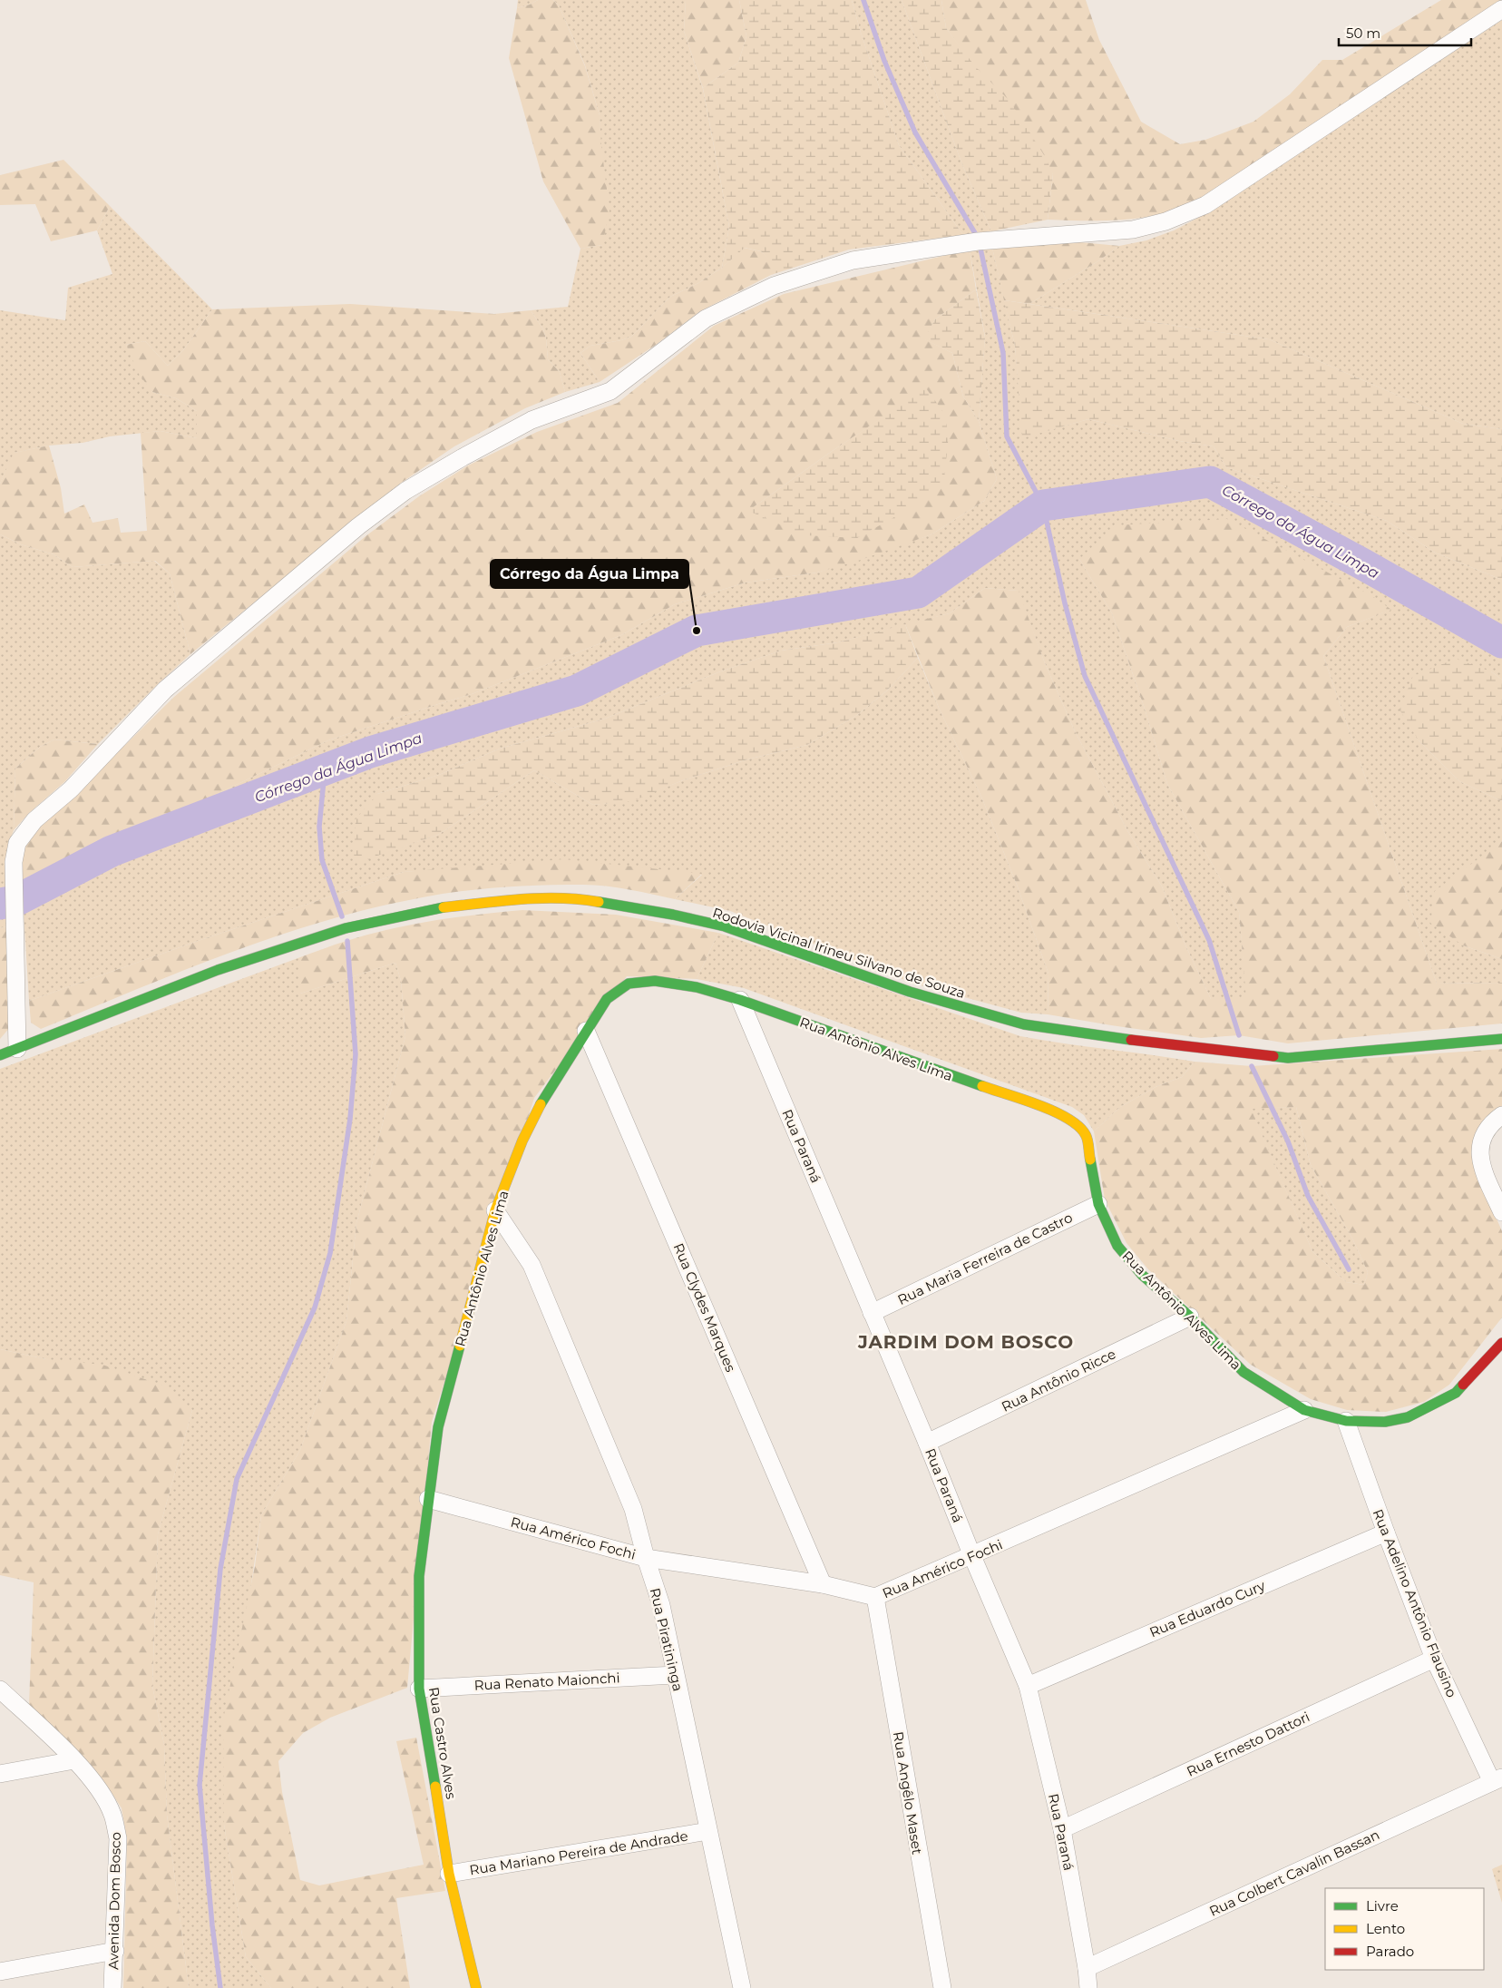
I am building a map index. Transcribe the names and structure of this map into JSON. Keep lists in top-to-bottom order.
{
  "streets": {
    "street": [
      "Rodovia Vicinal Irineu Silvano de Souza",
      "Rua Antônio Alves Lima",
      "Rua Paraná",
      "Rua Maria Ferreira de Castro",
      "Rua Clydes Marques",
      "Rua Antônio Ricce",
      "Rua Américo Fochi",
      "Rua Adelino Antônio Flausino",
      "Rua Eduardo Cury",
      "Rua Piratininga",
      "Rua Renato Maionchi",
      "Rua Castro Alves",
      "Rua Ernesto Dattori",
      "Rua Angêlo Maset",
      "Rua Mariano Pereira de Andrade",
      "Rua Colbert Cavalin Bassan",
      "Avenida Dom Bosco"
    ]
  },
  "crossings": [
    ["Rua Antônio Alves Lima", "Rua Paraná"],
    ["Rua Antônio Alves Lima", "Rua Maria Ferreira de Castro"],
    ["Rua Antônio Alves Lima", "Rua Clydes Marques"],
    ["Rua Antônio Alves Lima", "Rua Antônio Ricce"],
    ["Rua Antônio Alves Lima", "Rua Américo Fochi"],
    ["Rua Antônio Alves Lima", "Rua Adelino Antônio Flausino"],
    ["Rua Antônio Alves Lima", "Rua Piratininga"],
    ["Rua Antônio Alves Lima", "Rua Castro Alves"],
    ["Rua Paraná", "Rua Maria Ferreira de Castro"],
    ["Rua Paraná", "Rua Antônio Ricce"],
    ["Rua Paraná", "Rua Américo Fochi"],
    ["Rua Paraná", "Rua Eduardo Cury"],
    ["Rua Paraná", "Rua Ernesto Dattori"],
    ["Rua Paraná", "Rua Colbert Cavalin Bassan"],
    ["Rua Clydes Marques", "Rua Américo Fochi"],
    ["Rua Américo Fochi", "Rua Piratininga"],
    ["Rua Américo Fochi", "Rua Castro Alves"],
    ["Rua Américo Fochi", "Rua Angêlo Maset"],
    ["Rua Adelino Antônio Flausino", "Rua Eduardo Cury"],
    ["Rua Adelino Antônio Flausino", "Rua Ernesto Dattori"],
    ["Rua Adelino Antônio Flausino", "Rua Colbert Cavalin Bassan"],
    ["Rua Piratininga", "Rua Renato Maionchi"],
    ["Rua Piratininga", "Rua Mariano Pereira de Andrade"],
    ["Rua Renato Maionchi", "Rua Castro Alves"],
    ["Rua Castro Alves", "Rua Mariano Pereira de Andrade"]
  ],
  "districts": ["JARDIM DOM BOSCO"],
  "water": ["Córrego da Água Limpa"],
  "places": ["Córrego da Água Limpa"],
  "legend": ["Livre", "Lento", "Parado"],
  "scale_bar": "50 m"
}
